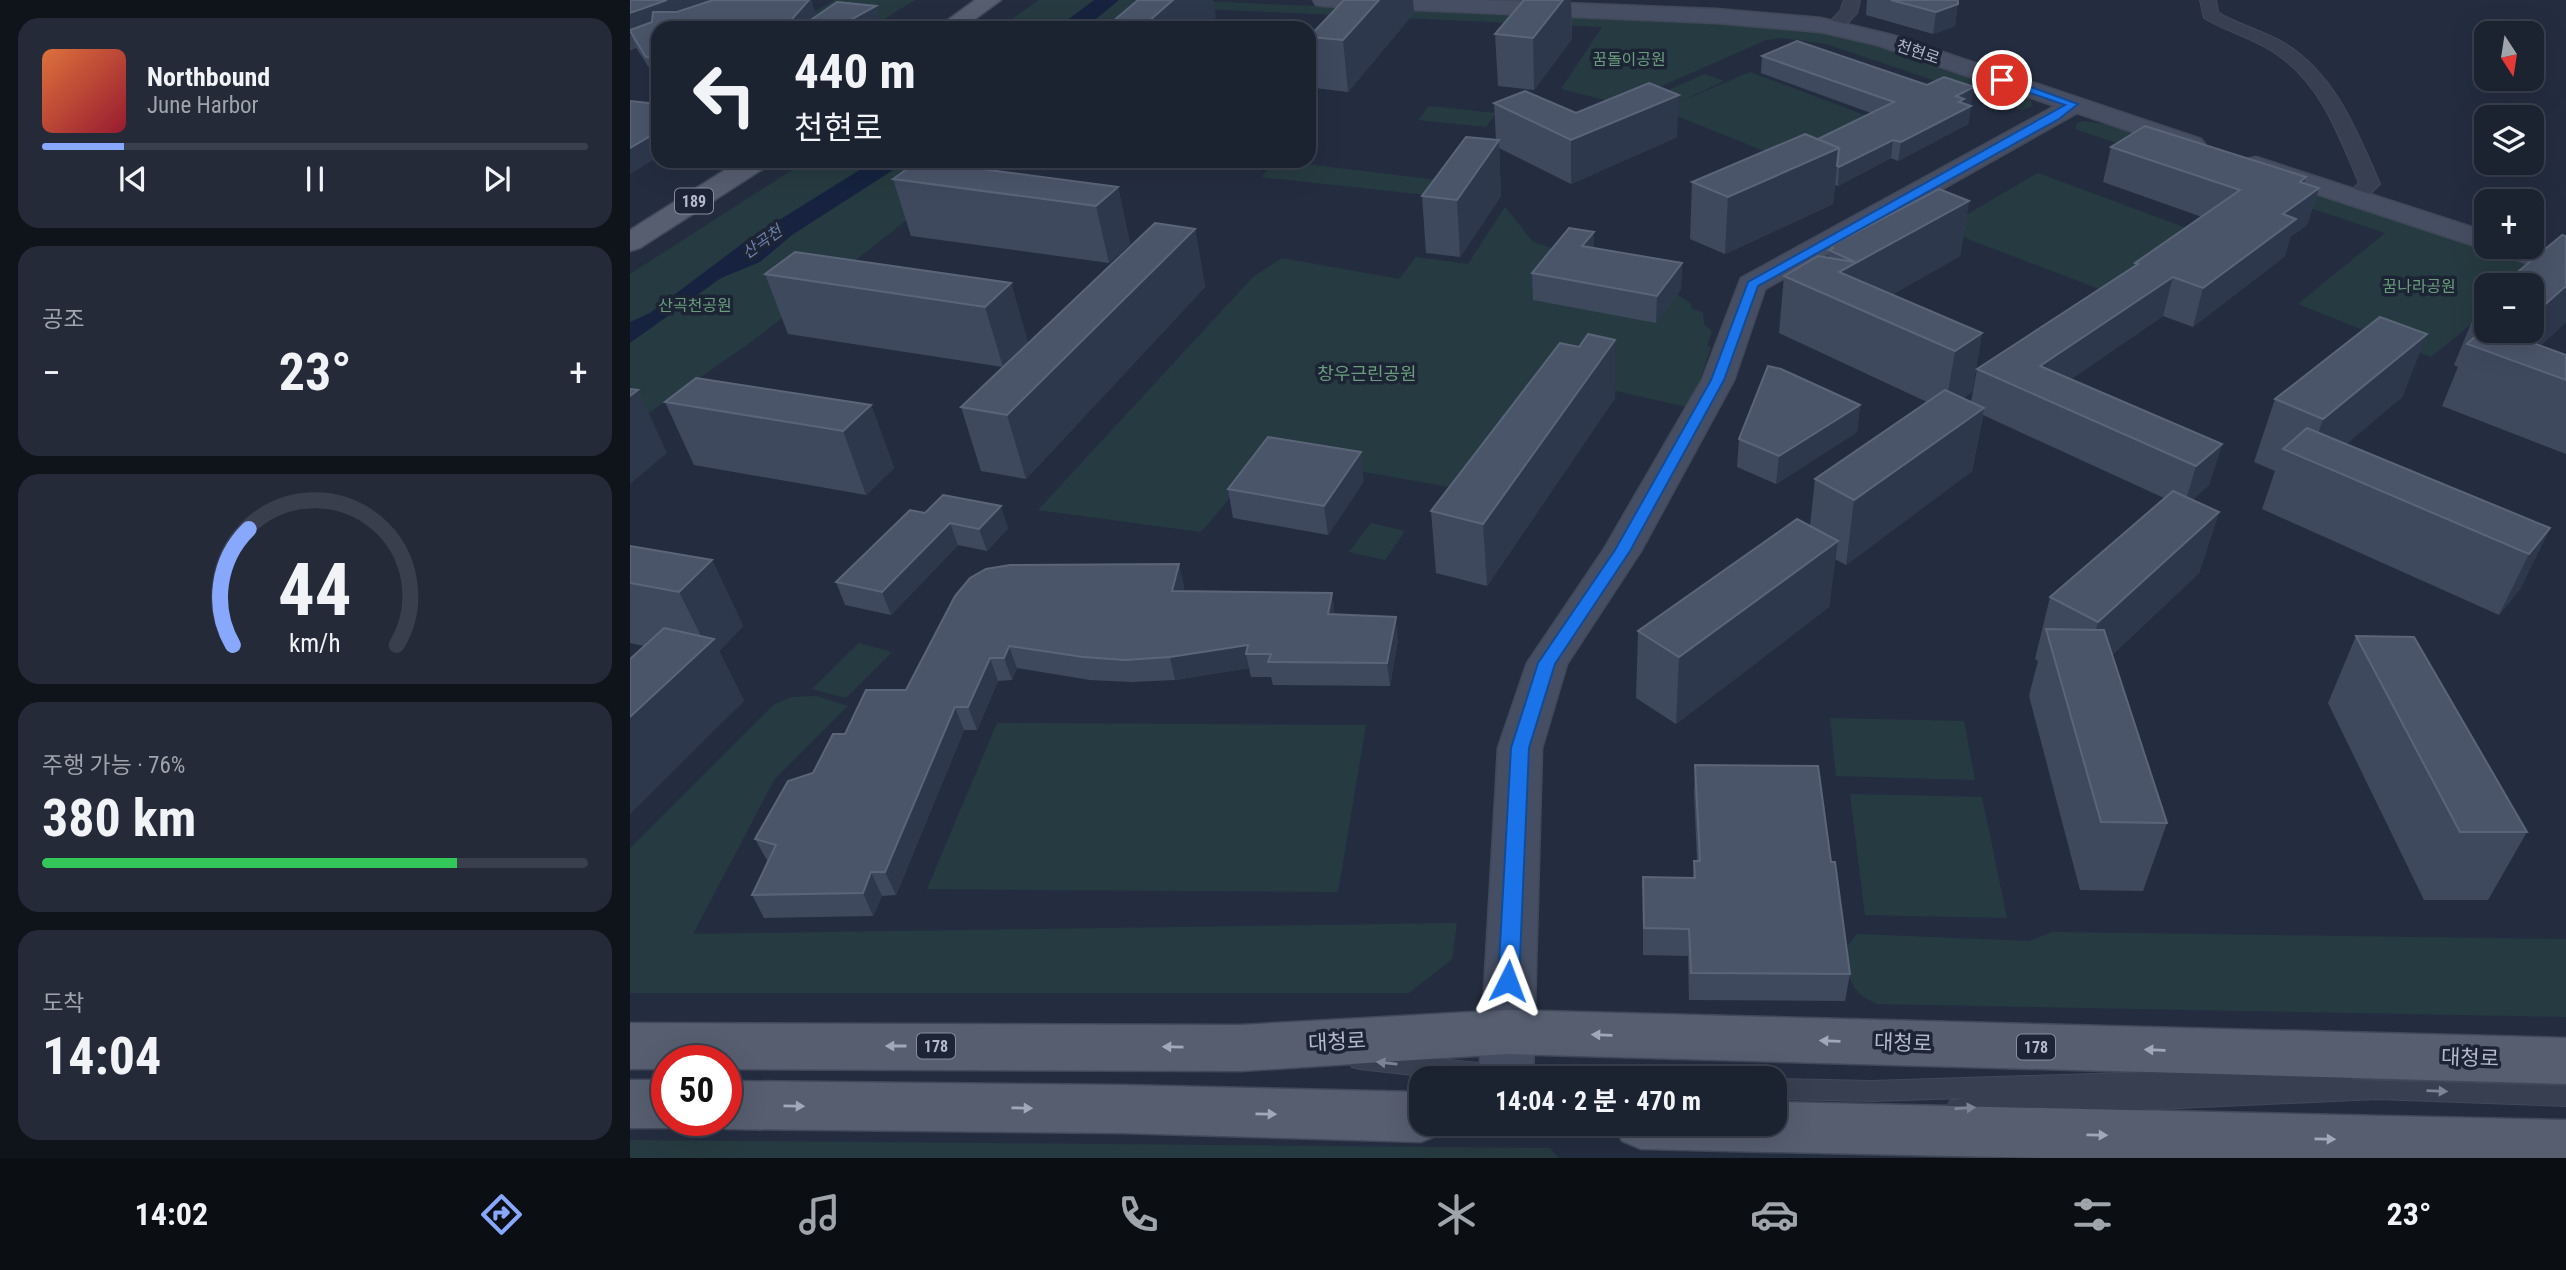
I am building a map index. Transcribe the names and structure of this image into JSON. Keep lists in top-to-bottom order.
{
  "streets": {
    "main road": [
      "천현로",
      "189",
      "대청로",
      "178"
    ]
  },
  "water": ["산곡천"],
  "parks": [
    "꿈돌이공원",
    "꿈나라공원",
    "산곡천공원",
    "창우근린공원"
  ],
  "north": "bottom",
  "page": {
    "map_buttons": ["+", "−"],
    "turn": ["440 m", "천현로"],
    "song": ["Northbound", "June Harbor"],
    "tile": [
      "공조",
      ["주행 가능 · 76%", "380 km"],
      ["도착", "14:04"]
    ],
    "heat": ["−", "23°", "+"],
    "limit": "50",
    "trip": "14:04 · 2 분 · 470 m",
    "tabs": ["14:02", "23°"],
    "gauge": ["44", "km/h"]
  }
}
